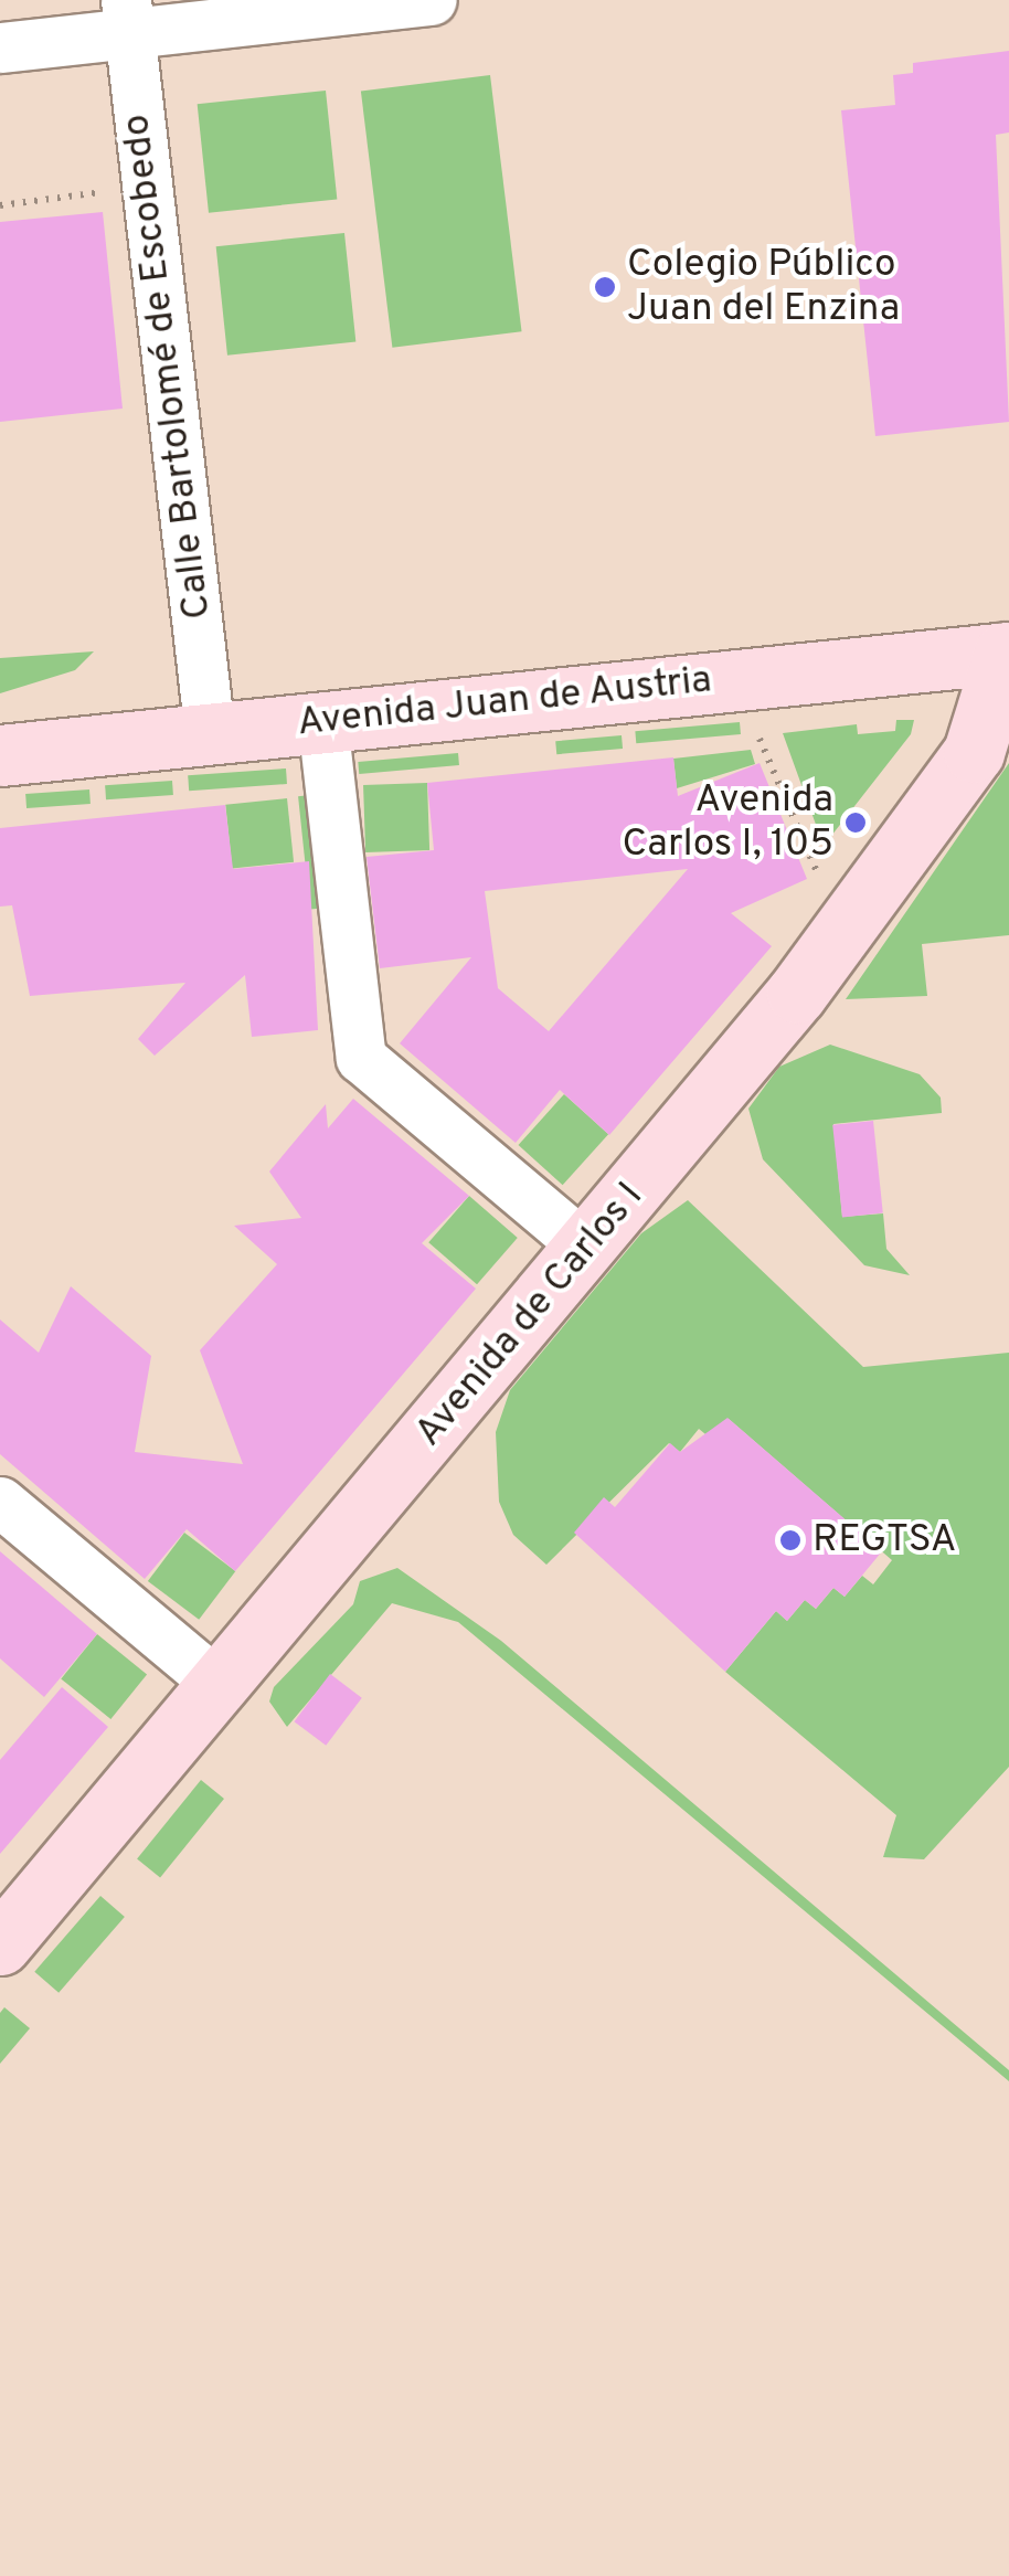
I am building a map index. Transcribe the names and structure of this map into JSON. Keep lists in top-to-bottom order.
{
  "streets": {
    "main road": ["Avenida Juan de Austria", "Avenida de Carlos I"],
    "street": ["Calle Bartolomé de Escobedo"]
  },
  "crossings": [
    ["Calle Bartolomé de Escobedo", "Avenida Juan de Austria"],
    ["Avenida Juan de Austria", "Avenida de Carlos I"]
  ],
  "places": ["Colegio Público Juan del Enzina", "Avenida Carlos I, 105", "REGTSA"]
}
